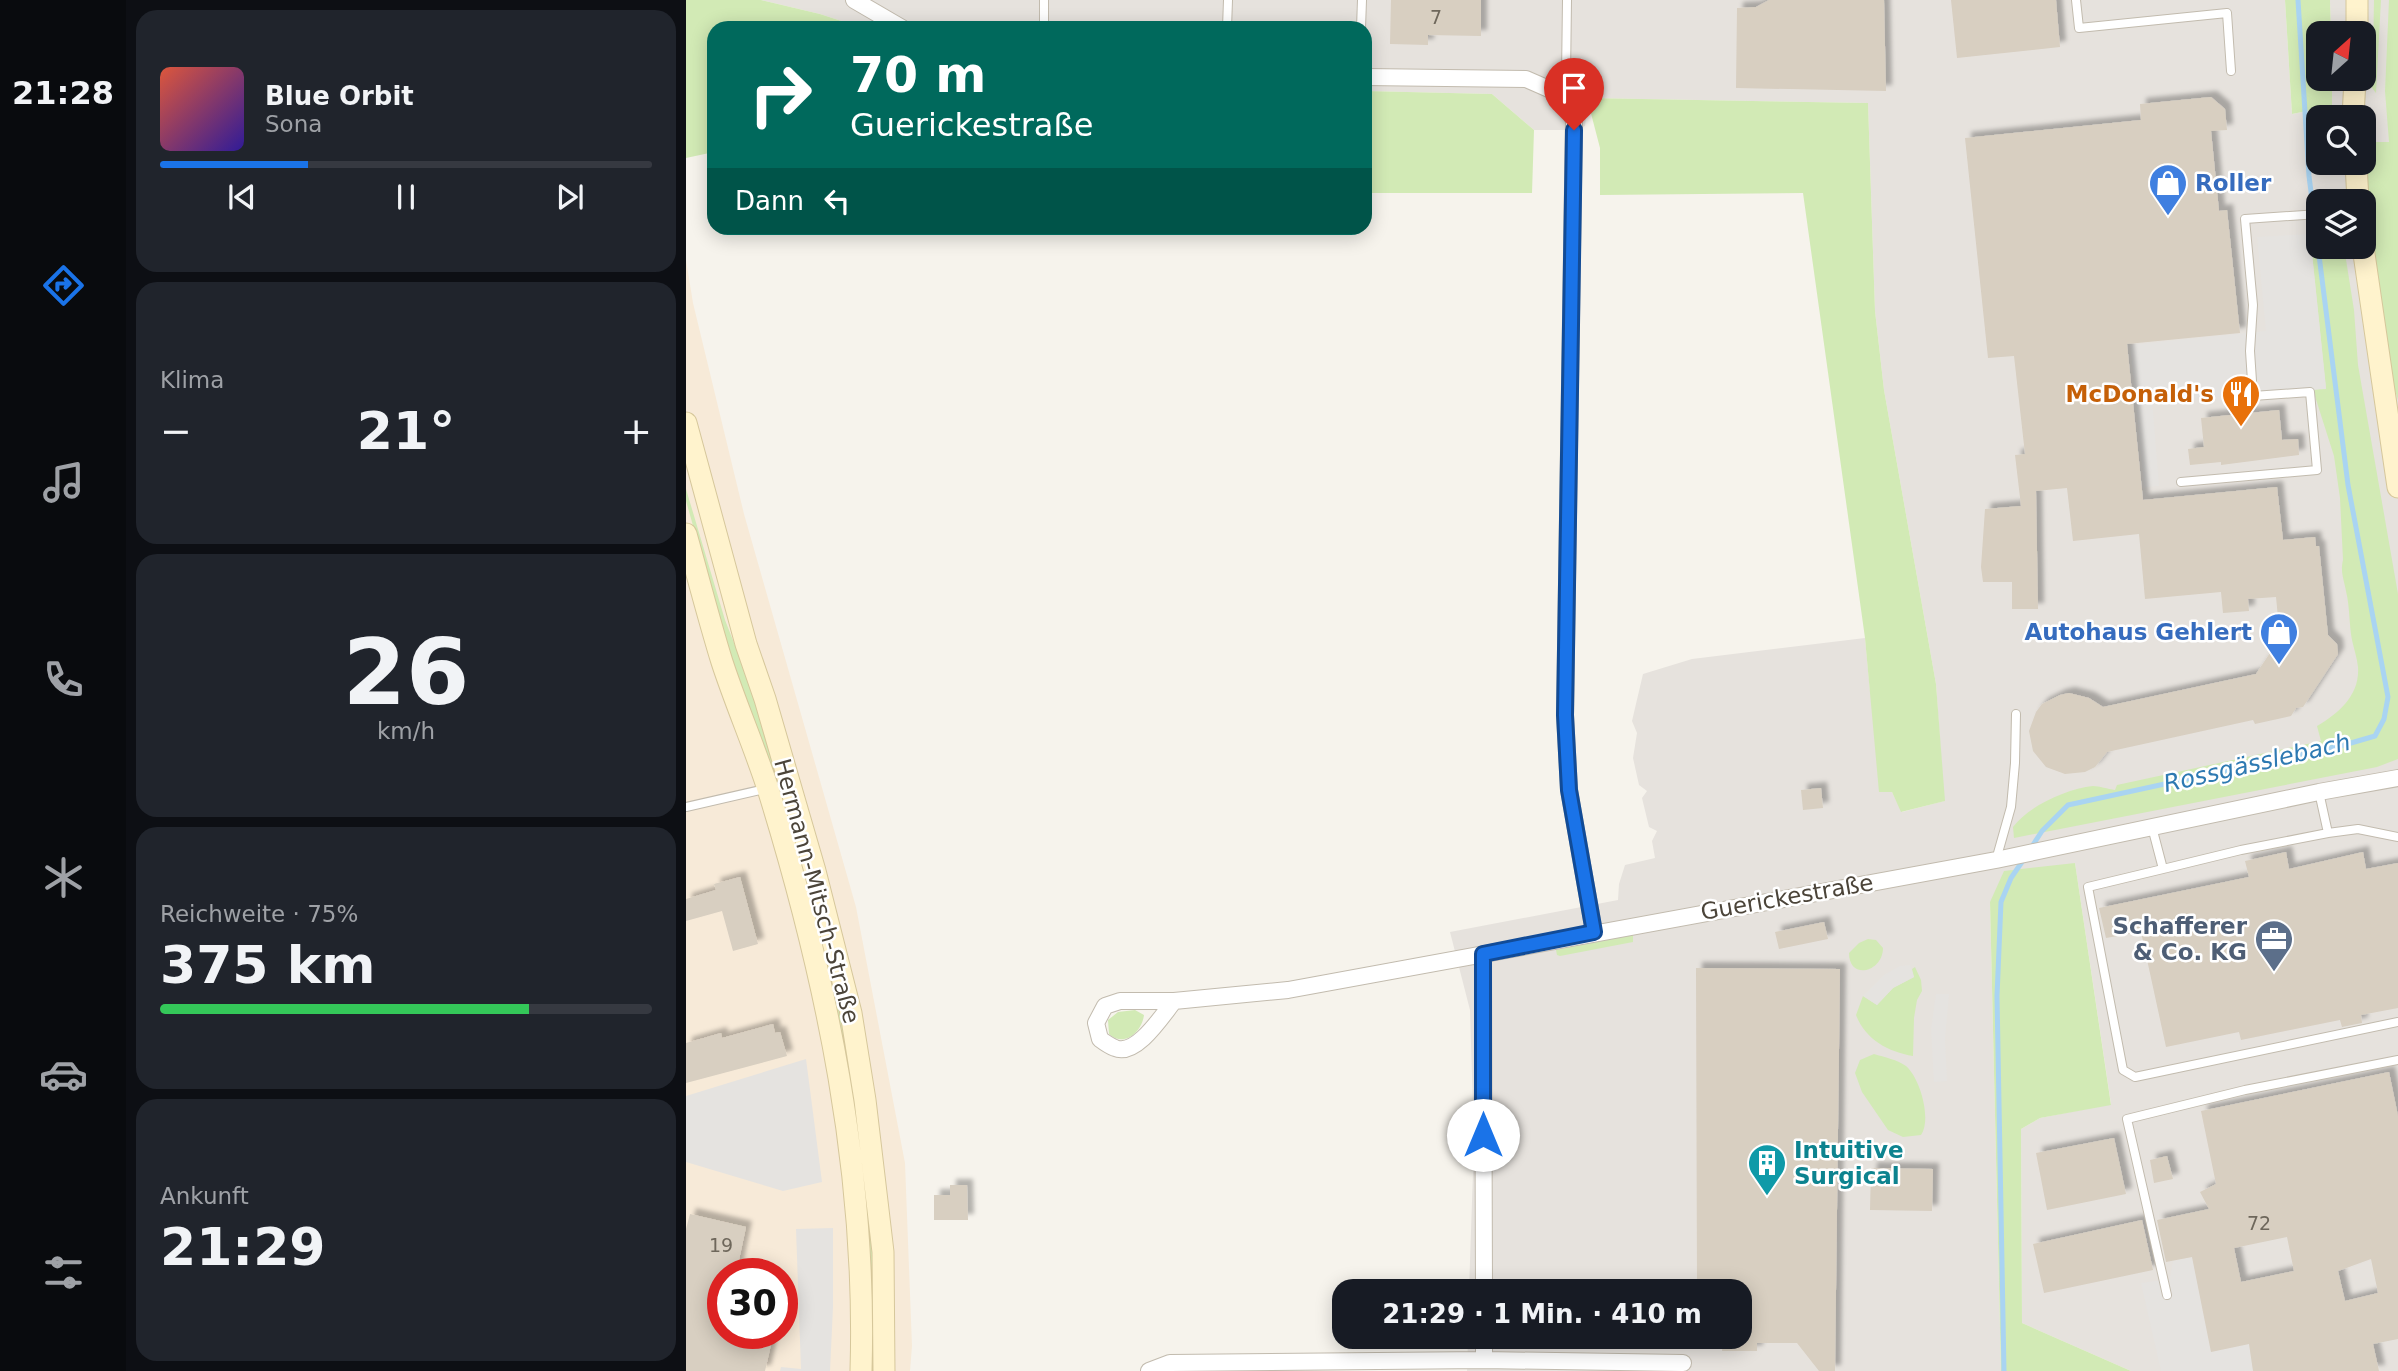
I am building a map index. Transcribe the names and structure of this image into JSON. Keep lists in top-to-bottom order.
{
  "streets": {
    "main road": ["Hermann-Mitsch-Straße"],
    "street": ["Guerickestraße"]
  },
  "water": ["Rossgässlebach"],
  "places": {
    "shop": ["Roller", "Autohaus Gehlert"],
    "restaurant": ["McDonald's"],
    "office": ["Schafferer & Co. KG"],
    "building": ["Intuitive Surgical"]
  },
  "house_numbers": ["7", "72", "19"],
  "north": "top right",
  "page": {
    "tabs": "21:28",
    "turn": ["70 m", "Guerickestraße"],
    "song": ["Blue Orbit", "Sona"],
    "then": "Dann",
    "tile": [
      "Klima",
      ["26", "km/h"],
      ["Reichweite · 75%", "375 km"],
      ["Ankunft", "21:29"]
    ],
    "heat": ["−", "21°", "+"],
    "limit": "30",
    "trip": "21:29 · 1 Min. · 410 m"
  }
}
